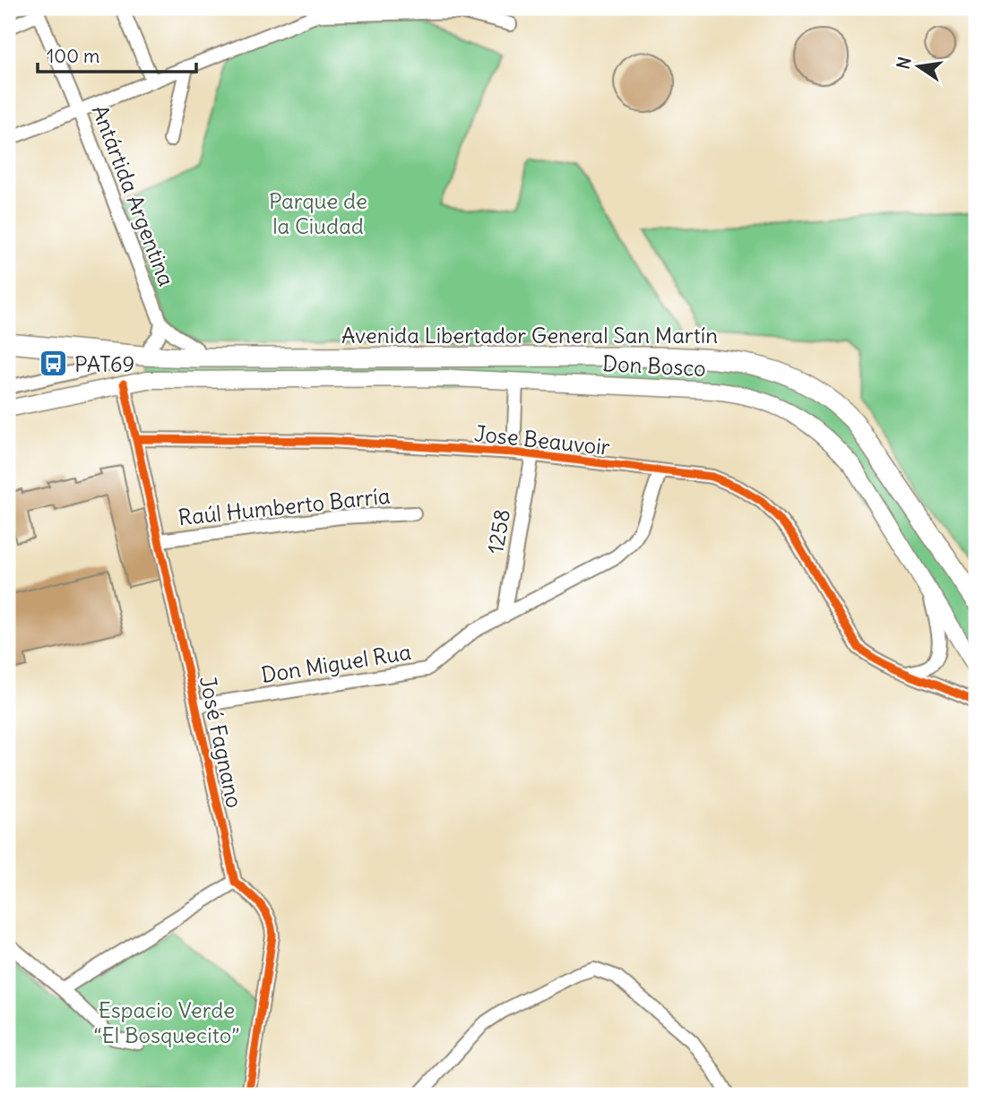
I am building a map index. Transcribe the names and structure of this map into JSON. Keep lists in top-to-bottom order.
{
  "streets": {
    "highway": ["Avenida Libertador General San Martín"],
    "main road": ["Don Bosco"],
    "street": [
      "Antártida Argentina",
      "Jose Beauvoir",
      "Raúl Humberto Barría",
      "1258",
      "Don Miguel Rua",
      "José Fagnano"
    ]
  },
  "crossings": [
    ["Don Bosco", "José Fagnano"],
    ["Jose Beauvoir", "1258"],
    ["Jose Beauvoir", "Don Miguel Rua"],
    ["Jose Beauvoir", "José Fagnano"],
    ["Raúl Humberto Barría", "José Fagnano"],
    ["1258", "Don Miguel Rua"],
    ["Don Miguel Rua", "José Fagnano"]
  ],
  "parks": ["Parque de la Ciudad", "Espacio Verde “El Bosquecito”"],
  "places": {
    "bus stop": ["PAT69"]
  },
  "scale_bar": "100 m",
  "north": "left"
}
